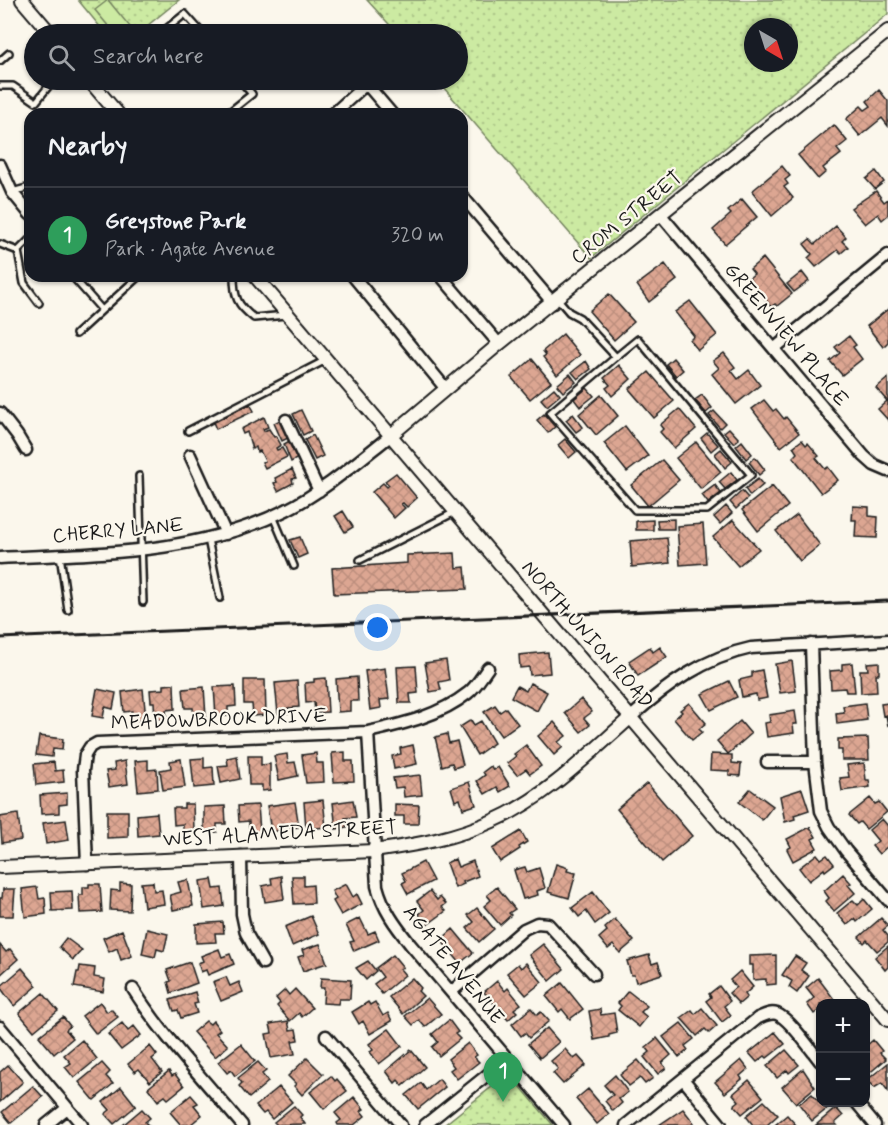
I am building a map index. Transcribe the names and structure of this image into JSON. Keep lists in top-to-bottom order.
{
  "streets": {
    "street": [
      "CROM STREET",
      "GREENVIEW PLACE",
      "CHERRY LANE",
      "NORTH UNION ROAD",
      "MEADOWBROOK DRIVE",
      "WEST ALAMEDA STREET",
      "AGATE AVENUE"
    ]
  },
  "crossings": [
    ["CROM STREET", "GREENVIEW PLACE"],
    ["CROM STREET", "CHERRY LANE"],
    ["CROM STREET", "NORTH UNION ROAD"],
    ["CHERRY LANE", "NORTH UNION ROAD"],
    ["NORTH UNION ROAD", "WEST ALAMEDA STREET"],
    ["MEADOWBROOK DRIVE", "WEST ALAMEDA STREET"],
    ["MEADOWBROOK DRIVE", "AGATE AVENUE"],
    ["WEST ALAMEDA STREET", "AGATE AVENUE"]
  ],
  "north": "bottom right",
  "page": {
    "search": "Search here",
    "heading": "Nearby",
    "list": [
      {
        "mark": "1",
        "name": "Greystone Park",
        "note": "Park · Agate Avenue",
        "value": "320 m"
      }
    ],
    "map_buttons": ["+", "−"],
    "pins": "1"
  }
}
